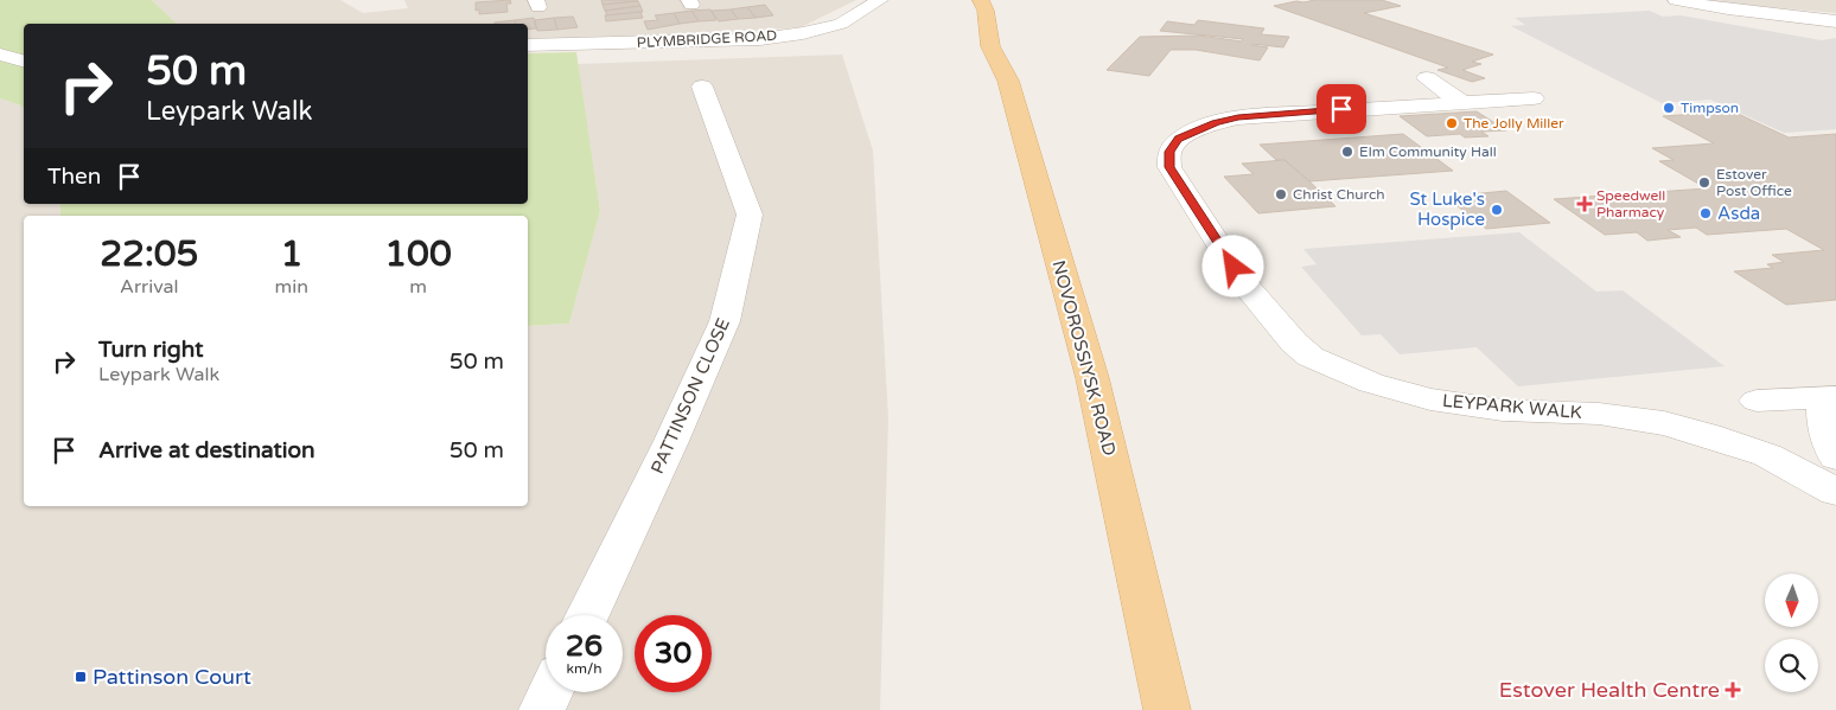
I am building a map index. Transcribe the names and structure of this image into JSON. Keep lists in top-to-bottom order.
{
  "streets": {
    "main road": ["NOVOROSSIYSK ROAD"],
    "street": ["PLYMBRIDGE ROAD", "PATTINSON CLOSE", "LEYPARK WALK"]
  },
  "places": {
    "other": [
      "Timpson",
      "The Jolly Miller",
      "Elm Community Hall",
      "Estover Post Office",
      "Christ Church",
      "St Luke's Hospice",
      "Asda"
    ],
    "health": ["Speedwell Pharmacy", "Estover Health Centre"],
    "transit": ["Pattinson Court"]
  },
  "north": "bottom",
  "page": {
    "turn": ["50 m", "Leypark Walk"],
    "then": "Then",
    "eta": [
      "22:05",
      "Arrival",
      "1",
      "min",
      "100",
      "m"
    ],
    "list": [
      {
        "name": "Turn right",
        "note": "Leypark Walk",
        "value": "50 m"
      },
      {
        "name": "Arrive at destination",
        "value": "50 m"
      }
    ],
    "speed": "26 km/h",
    "limit": "30"
  }
}
